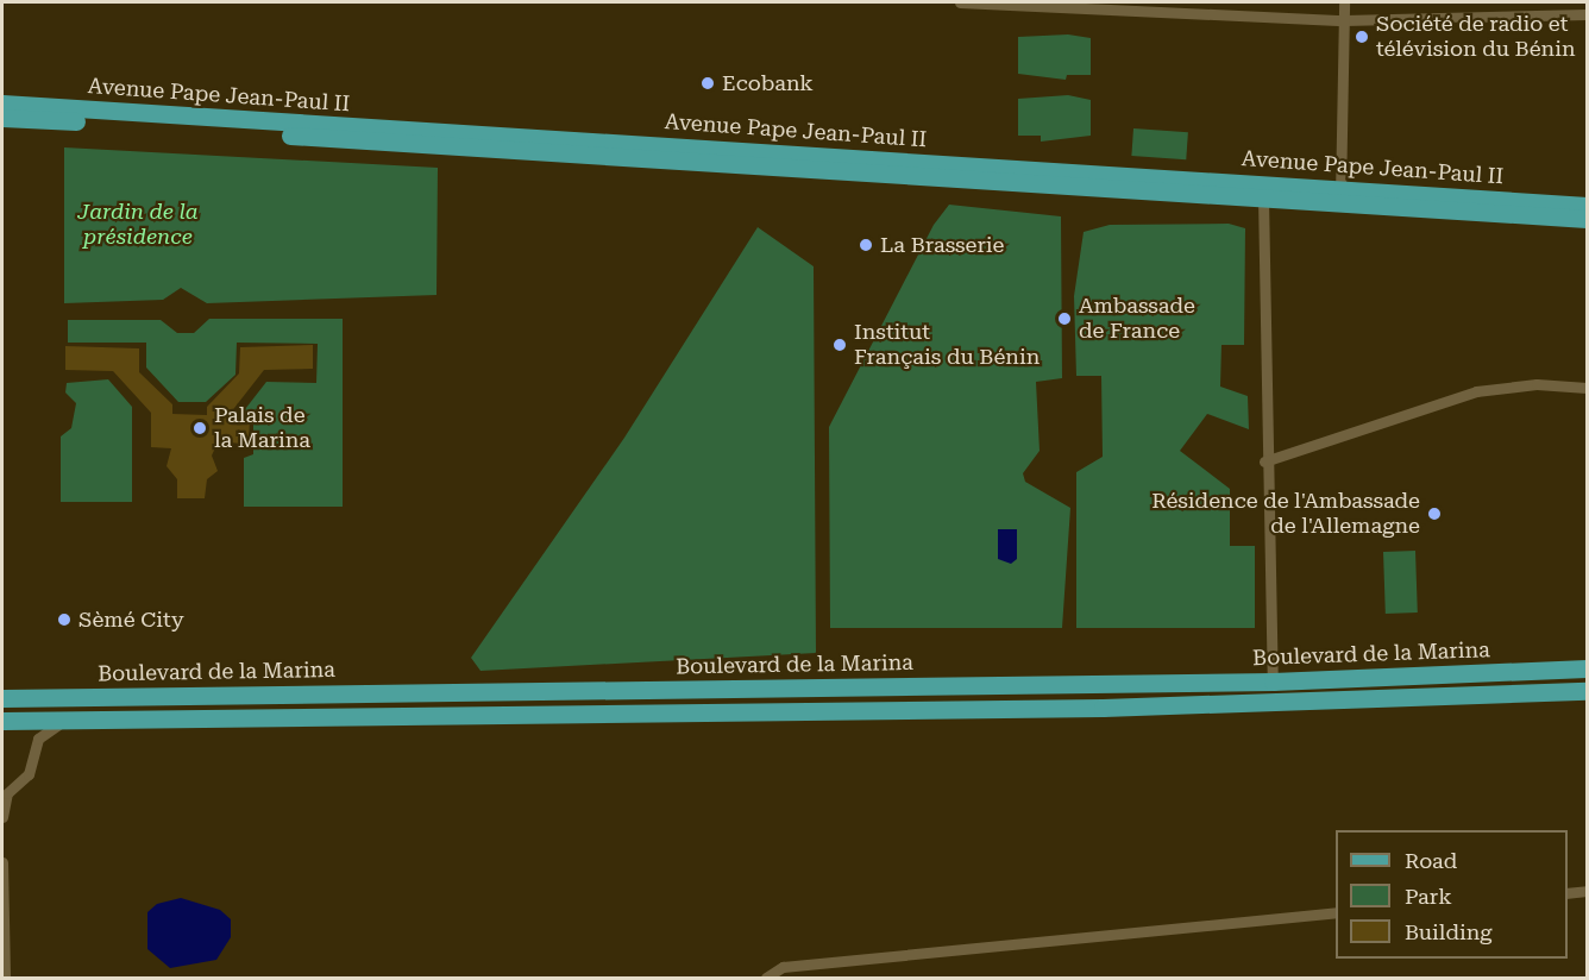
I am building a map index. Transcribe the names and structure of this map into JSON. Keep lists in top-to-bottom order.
{
  "streets": {
    "main road": ["Avenue Pape Jean-Paul II", "Boulevard de la Marina"]
  },
  "parks": ["Jardin de la présidence"],
  "places": [
    "Société de radio et télévision du Bénin",
    "Ecobank",
    "La Brasserie",
    "Ambassade de France",
    "Institut Français du Bénin",
    "Palais de la Marina",
    "Résidence de l'Ambassade de l'Allemagne",
    "Sèmé City"
  ],
  "legend": ["Road", "Park", "Building"]
}
